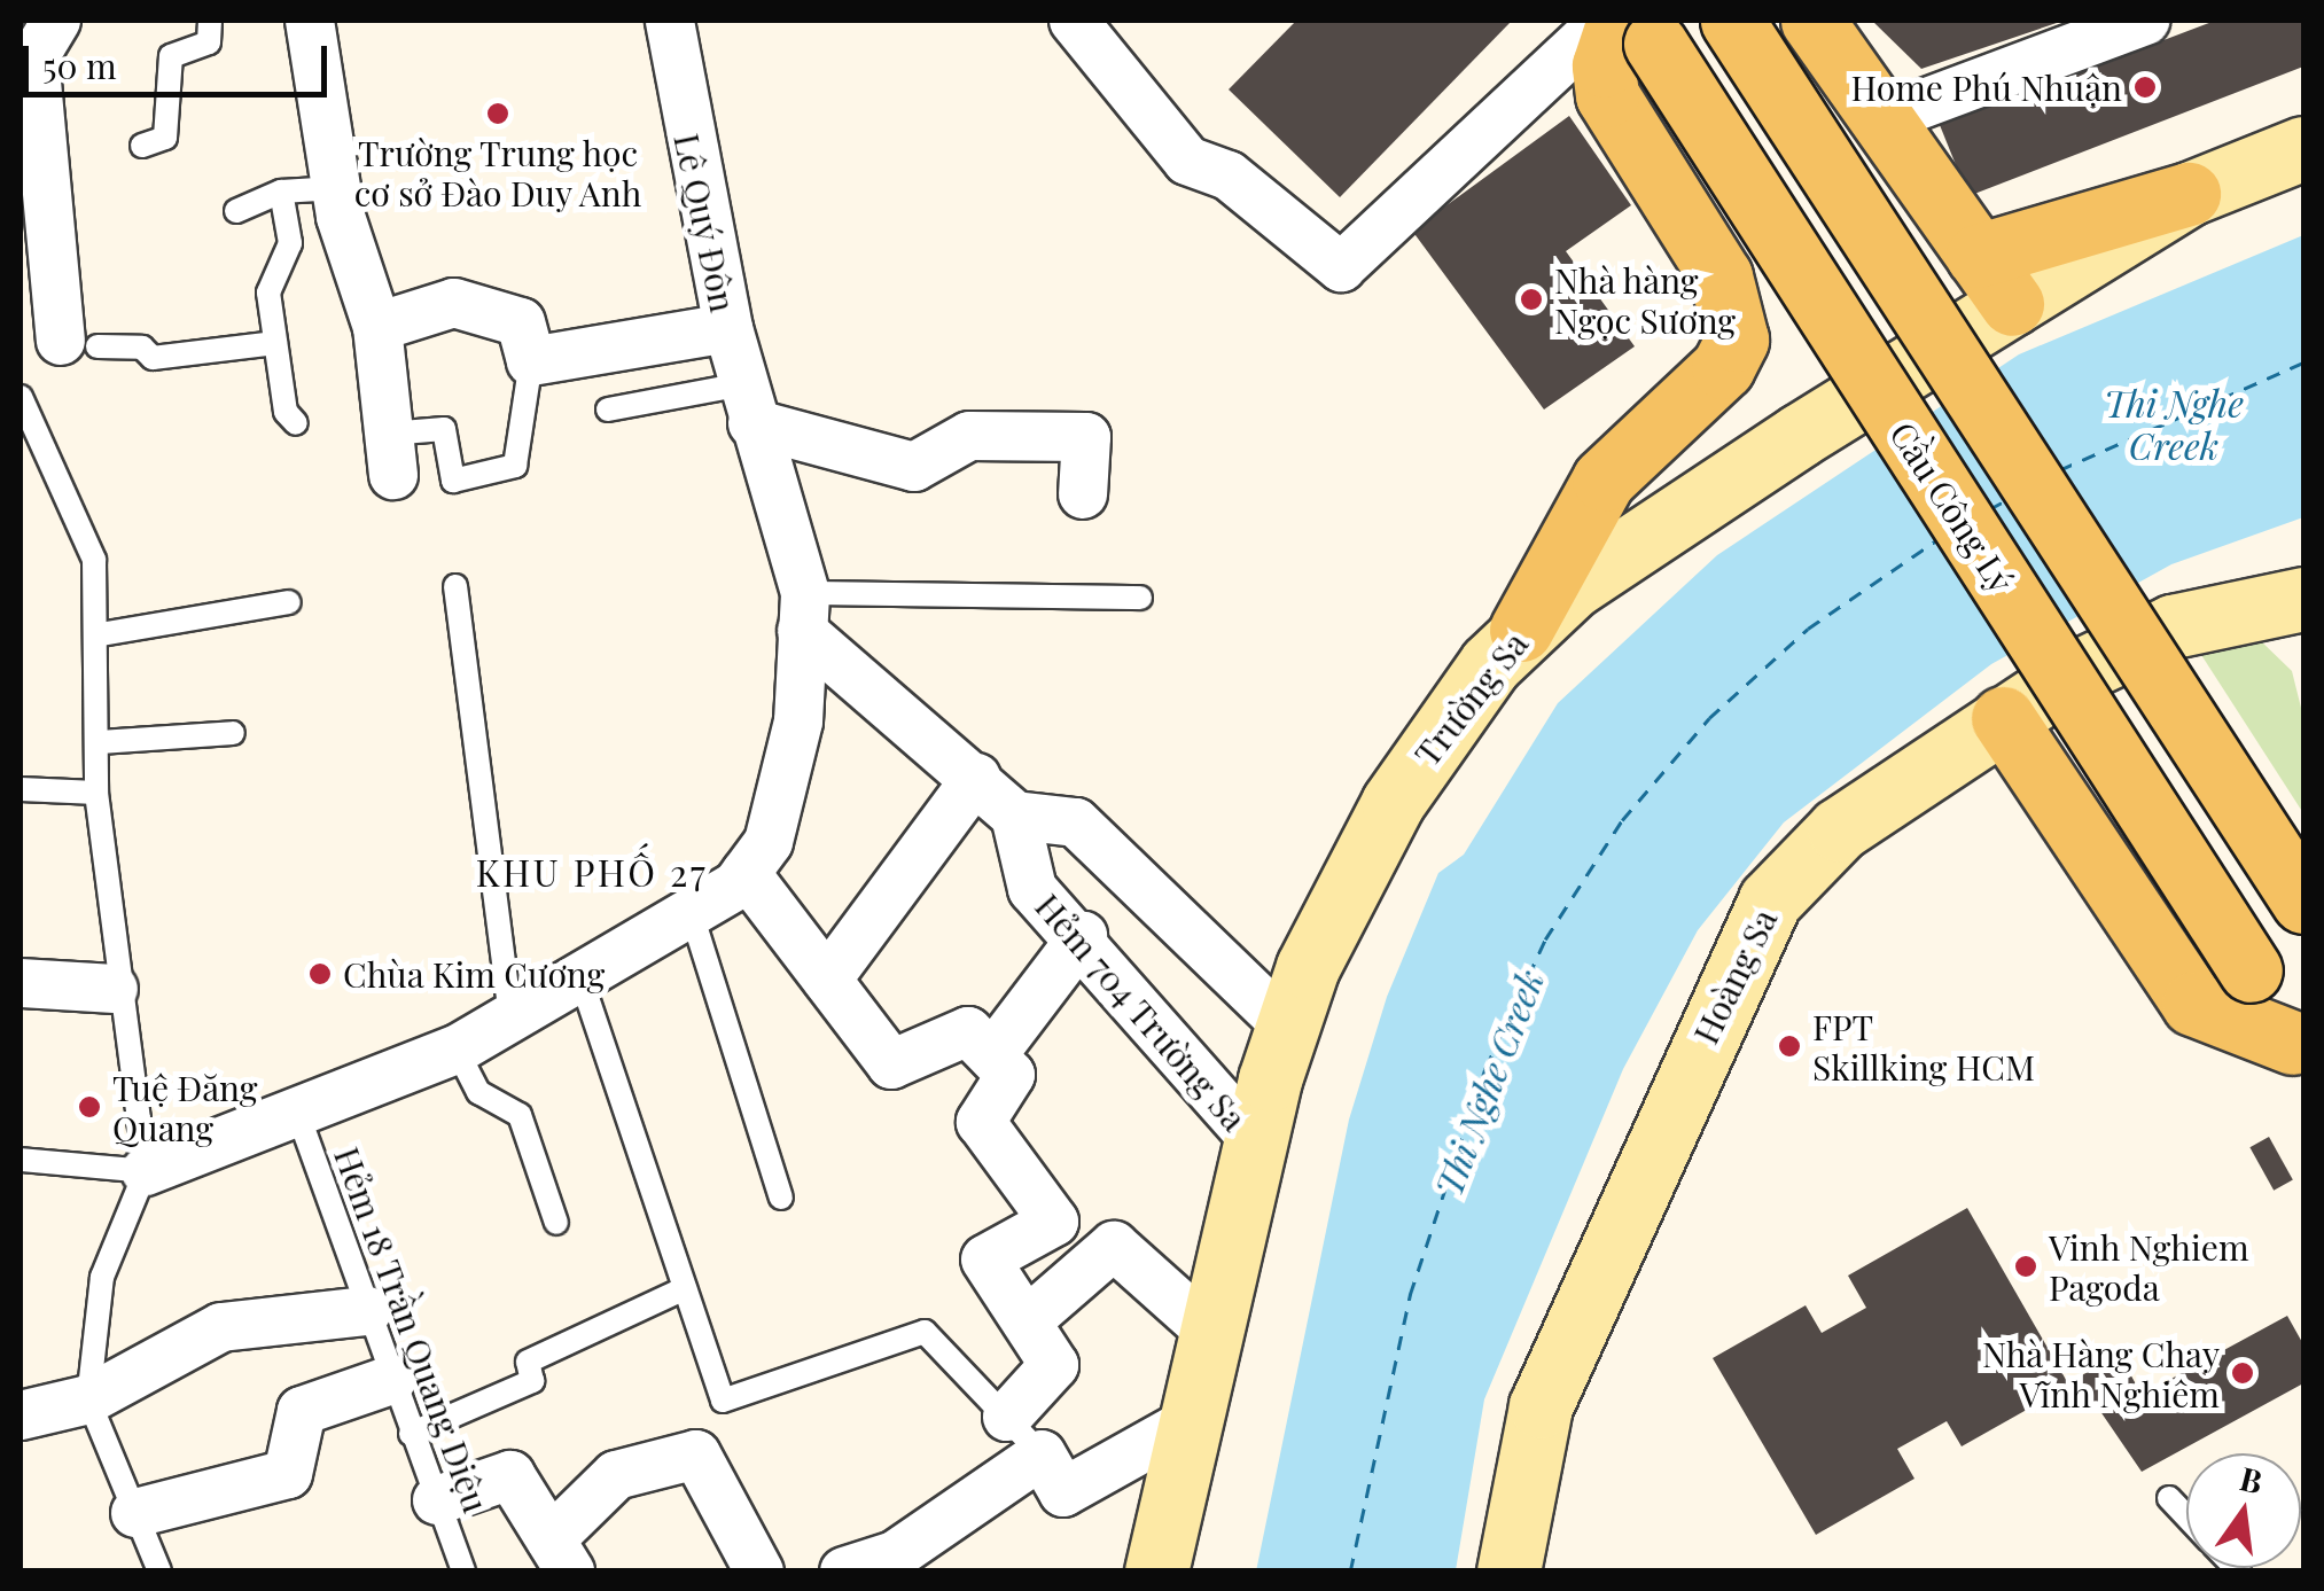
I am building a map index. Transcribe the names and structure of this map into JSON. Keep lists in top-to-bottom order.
{
  "streets": {
    "main road": ["Cầu Công Lý"],
    "street": [
      "Lê Quý Ðôn",
      "Trường Sa",
      "Hoàng Sa",
      "Hẻm 704 Trường Sa"
    ],
    "lane": ["Hẻm 18 Trần Quang Diệu"]
  },
  "crossings": [
    ["Trường Sa", "Hẻm 704 Trường Sa"]
  ],
  "districts": ["KHU PHỐ 27"],
  "water": ["Thi Nghe Creek"],
  "places": [
    "Home Phú Nhuận",
    "Trường Trung học cơ sở Đào Duy Anh",
    "Nhà hàng Ngọc Sương",
    "Chùa Kim Cương",
    "FPT Skillking HCM",
    "Tuệ Đăng Quang",
    "Vinh Nghiem Pagoda",
    "Nhà Hàng Chay Vĩnh Nghiêm"
  ],
  "scale_bar": "50 m",
  "north": "top"
}
